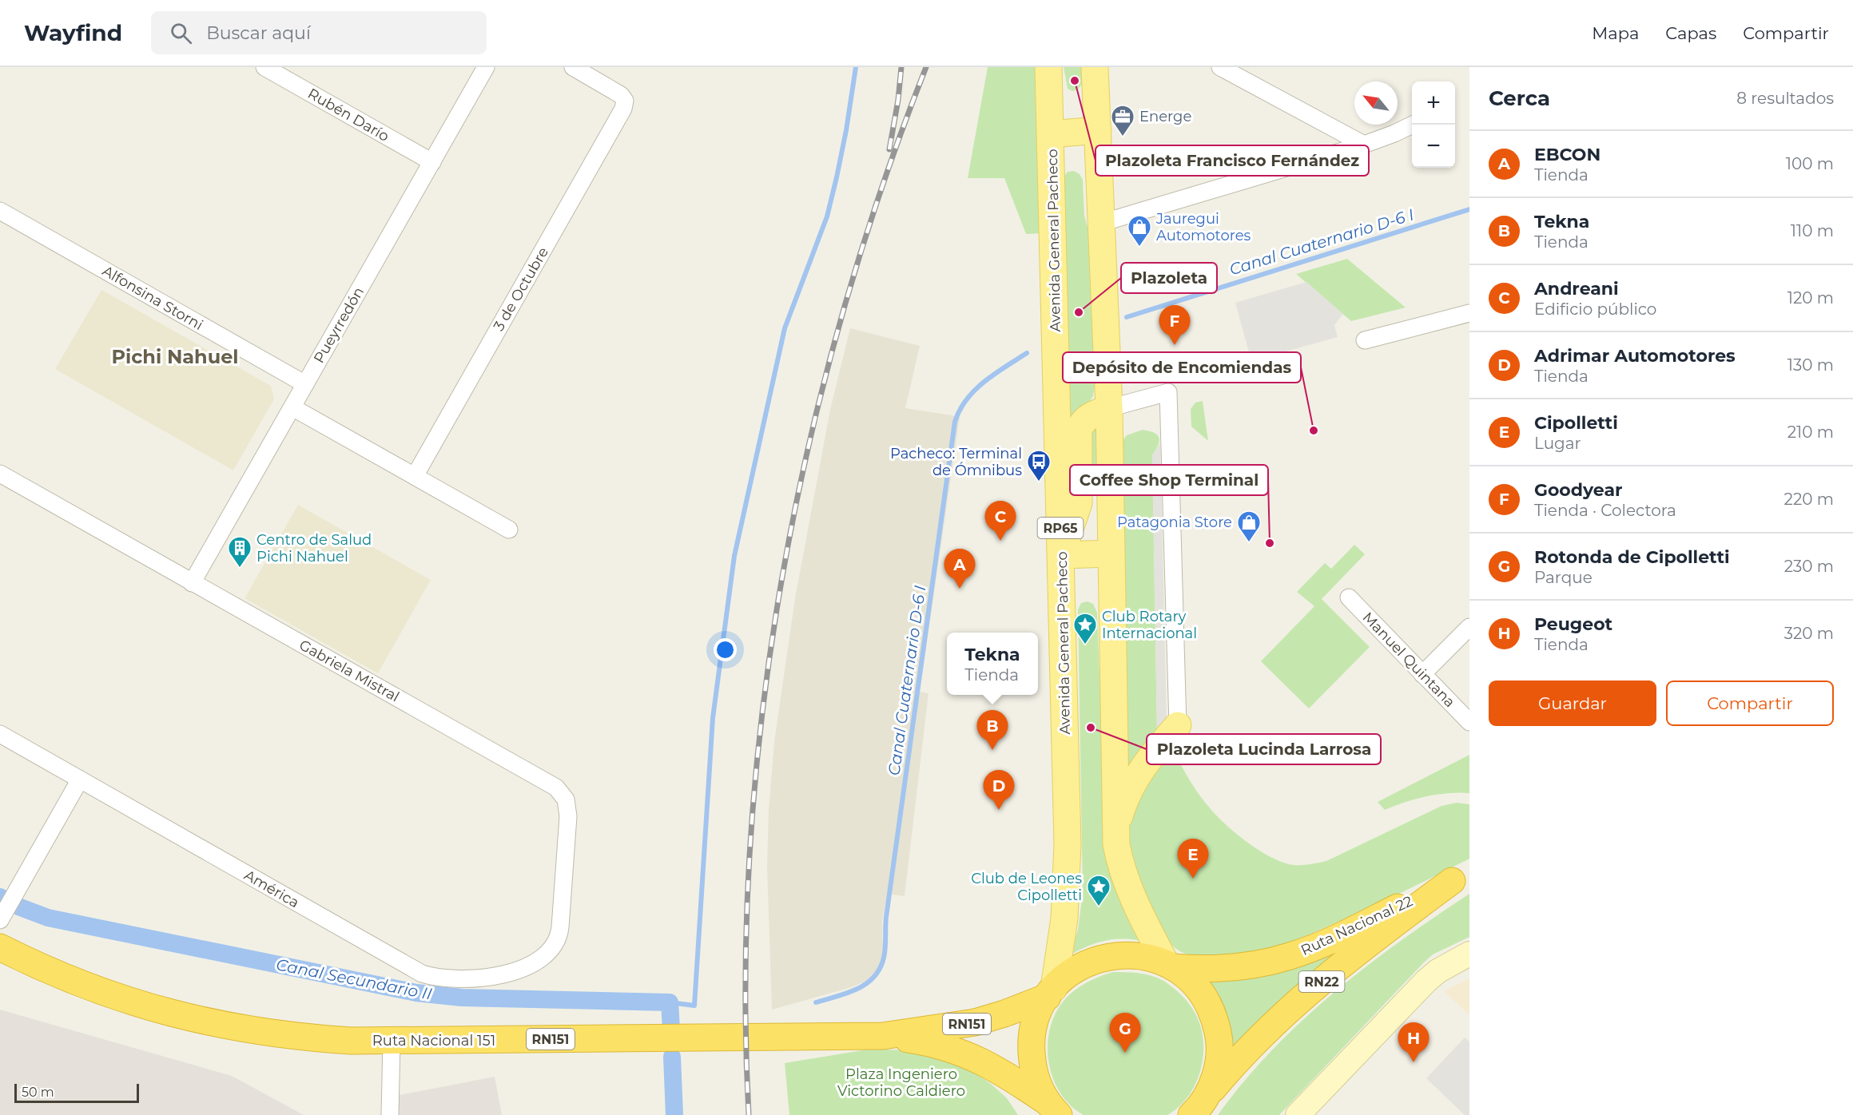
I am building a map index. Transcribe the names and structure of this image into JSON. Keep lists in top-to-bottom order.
{
  "streets": {
    "highway": [
      "Ruta Nacional 22",
      "RN22",
      "RN151",
      "Ruta Nacional 151"
    ],
    "main road": ["Avenida General Pacheco", "RP65"],
    "street": [
      "Rubén Darío",
      "3 de Octubre",
      "Alfonsina Storni",
      "Pueyrredón",
      "Manuel Quintana",
      "Gabriela Mistral",
      "América"
    ]
  },
  "crossings": [
    ["Rubén Darío", "Pueyrredón"],
    ["Avenida General Pacheco", "RN22"],
    ["Avenida General Pacheco", "Ruta Nacional 151"],
    ["Alfonsina Storni", "Pueyrredón"],
    ["Pueyrredón", "Gabriela Mistral"],
    ["Gabriela Mistral", "América"],
    ["Ruta Nacional 22", "RN22"],
    ["RN22", "Ruta Nacional 151"]
  ],
  "districts": ["Pichi Nahuel"],
  "water": ["Canal Cuaternario D-6 I", "Canal Secundario II"],
  "parks": ["Plaza Ingeniero Victorino Caldiero"],
  "places": {
    "other": [
      "Plazoleta Francisco Fernández",
      "Plazoleta",
      "Depósito de Encomiendas",
      "Coffee Shop Terminal",
      "Plazoleta Lucinda Larrosa"
    ],
    "office": ["Energe"],
    "shop": ["Jauregui Automotores", "Patagonia Store"],
    "bus stop": ["Pacheco: Terminal de Ómnibus"],
    "building": ["Centro de Salud Pichi Nahuel"],
    "place": ["Club Rotary Internacional", "Club de Leones Cipolletti"]
  },
  "scale_bar": "50 m",
  "north": "top left",
  "page": {
    "header": "Wayfind",
    "search": "Buscar aquí",
    "nav": ["Mapa", "Capas", "Compartir"],
    "heading": ["Cerca", "8 resultados"],
    "map_buttons": ["+", "−"],
    "list": [
      {
        "mark": "A",
        "name": "EBCON",
        "note": "Tienda",
        "value": "100 m"
      },
      {
        "mark": "B",
        "name": "Tekna",
        "note": "Tienda",
        "value": "110 m"
      },
      {
        "mark": "C",
        "name": "Andreani",
        "note": "Edificio público",
        "value": "120 m"
      },
      {
        "mark": "D",
        "name": "Adrimar Automotores",
        "note": "Tienda",
        "value": "130 m"
      },
      {
        "mark": "E",
        "name": "Cipolletti",
        "note": "Lugar",
        "value": "210 m"
      },
      {
        "mark": "F",
        "name": "Goodyear",
        "note": "Tienda · Colectora",
        "value": "220 m"
      },
      {
        "mark": "G",
        "name": "Rotonda de Cipolletti",
        "note": "Parque",
        "value": "230 m"
      },
      {
        "mark": "H",
        "name": "Peugeot",
        "note": "Tienda",
        "value": "320 m"
      }
    ],
    "pins": [
      "F",
      "C",
      "A",
      "B",
      "D",
      "E",
      "G",
      "H"
    ],
    "popup": ["Tekna", "Tienda"],
    "buttons": ["Guardar", "Compartir"],
    "scale": "50 m"
  }
}
